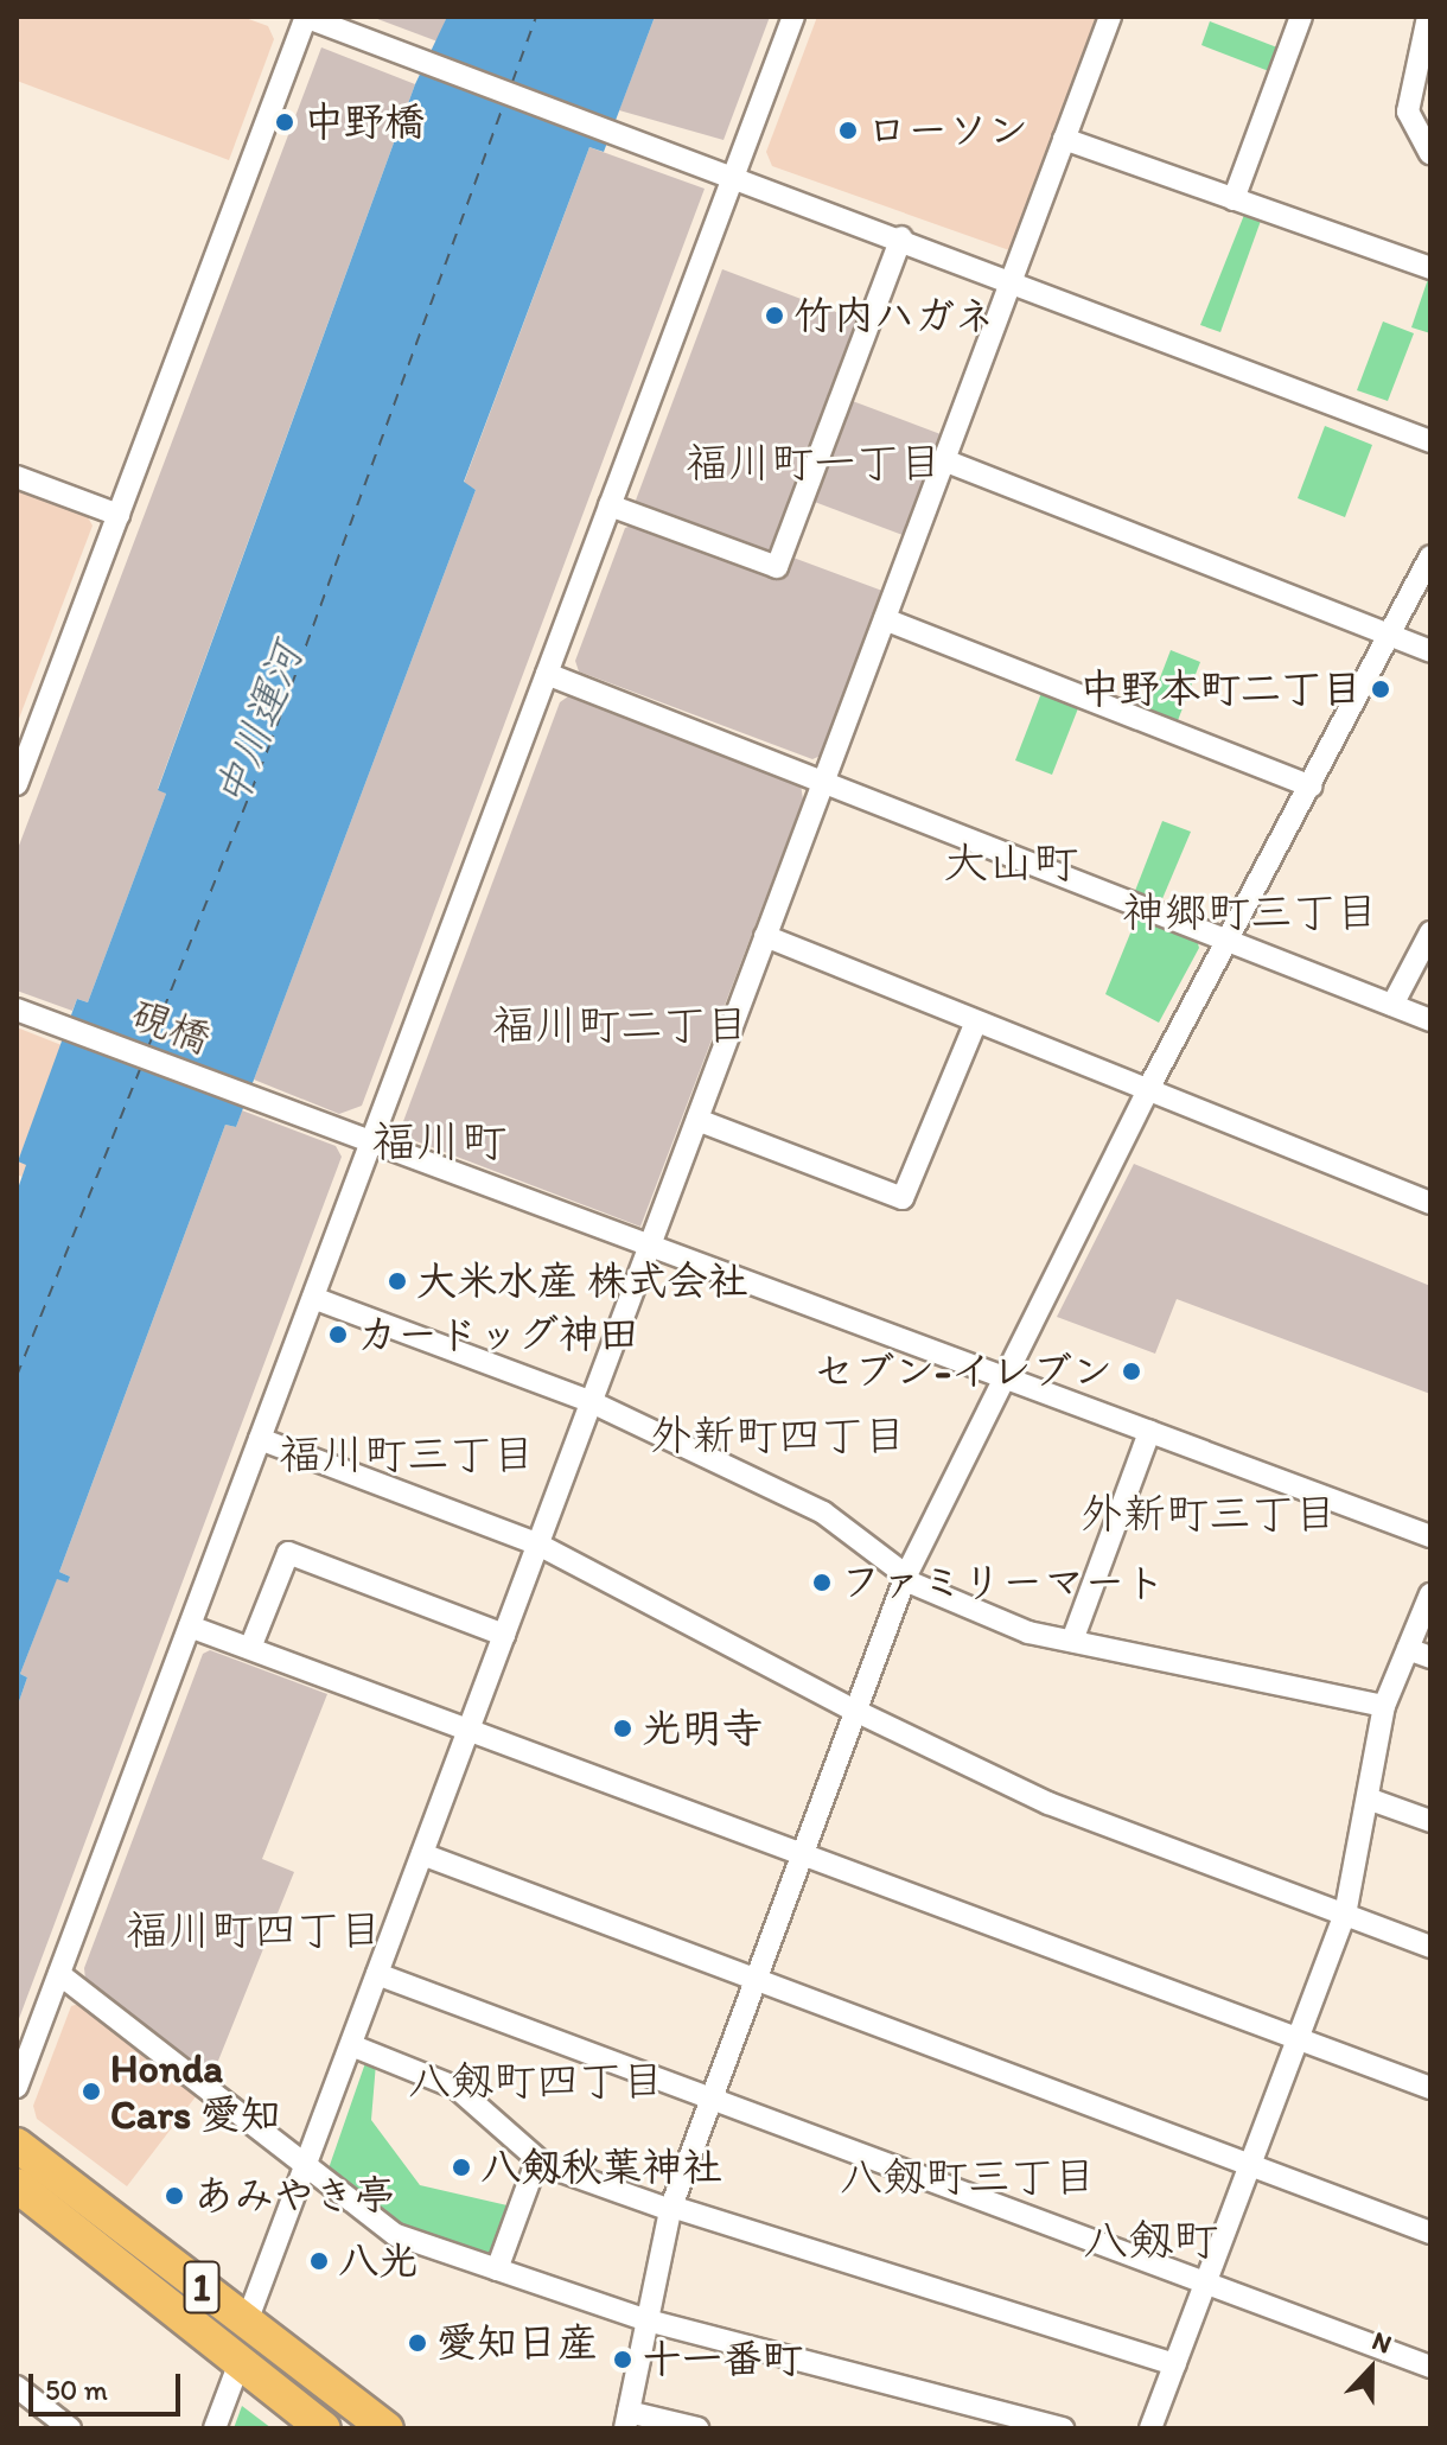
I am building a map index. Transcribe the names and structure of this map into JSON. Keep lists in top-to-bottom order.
{
  "streets": {
    "highway": ["1"],
    "street": ["硯橋"]
  },
  "districts": [
    "福川町一丁目",
    "大山町",
    "神郷町三丁目",
    "福川町二丁目",
    "福川町",
    "外新町四丁目",
    "福川町三丁目",
    "外新町三丁目",
    "福川町四丁目",
    "八剱町四丁目",
    "八剱町三丁目",
    "八剱町"
  ],
  "water": ["中川運河"],
  "places": [
    "中野橋",
    "ローソン",
    "竹内ハガネ",
    "中野本町二丁目",
    "大米水産 株式会社",
    "カードッグ神田",
    "セブン-イレブン",
    "ファミリーマート",
    "光明寺",
    "Honda Cars 愛知",
    "八剱秋葉神社",
    "あみやき亭",
    "八光",
    "愛知日産",
    "十一番町"
  ],
  "scale_bar": "50 m",
  "north": "top"
}
